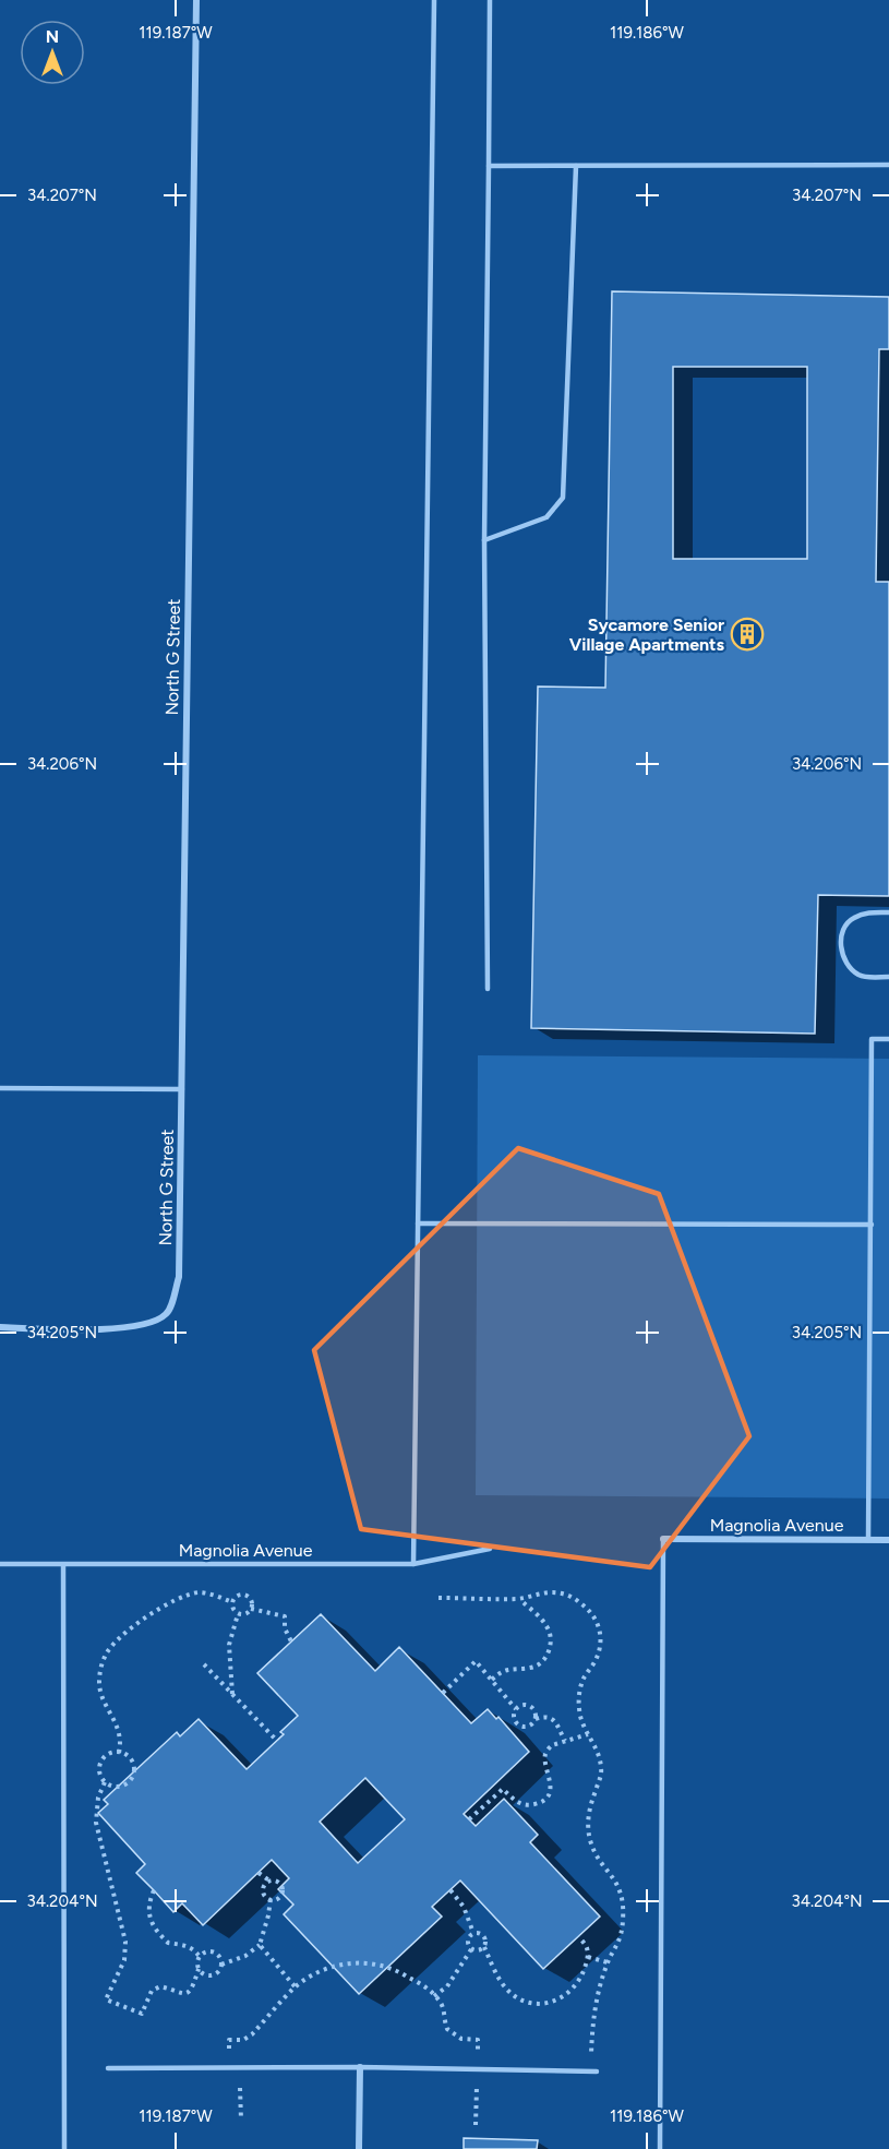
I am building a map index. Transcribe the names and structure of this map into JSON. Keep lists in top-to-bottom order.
{
  "streets": {
    "street": ["North G Street", "Magnolia Avenue"]
  },
  "places": {
    "building": ["Sycamore Senior Village Apartments"]
  },
  "north": "top",
  "coordinates": [
    "119.187°W",
    "119.186°W",
    "34.207°N",
    "34.206°N",
    "34.205°N",
    "34.204°N"
  ]
}
